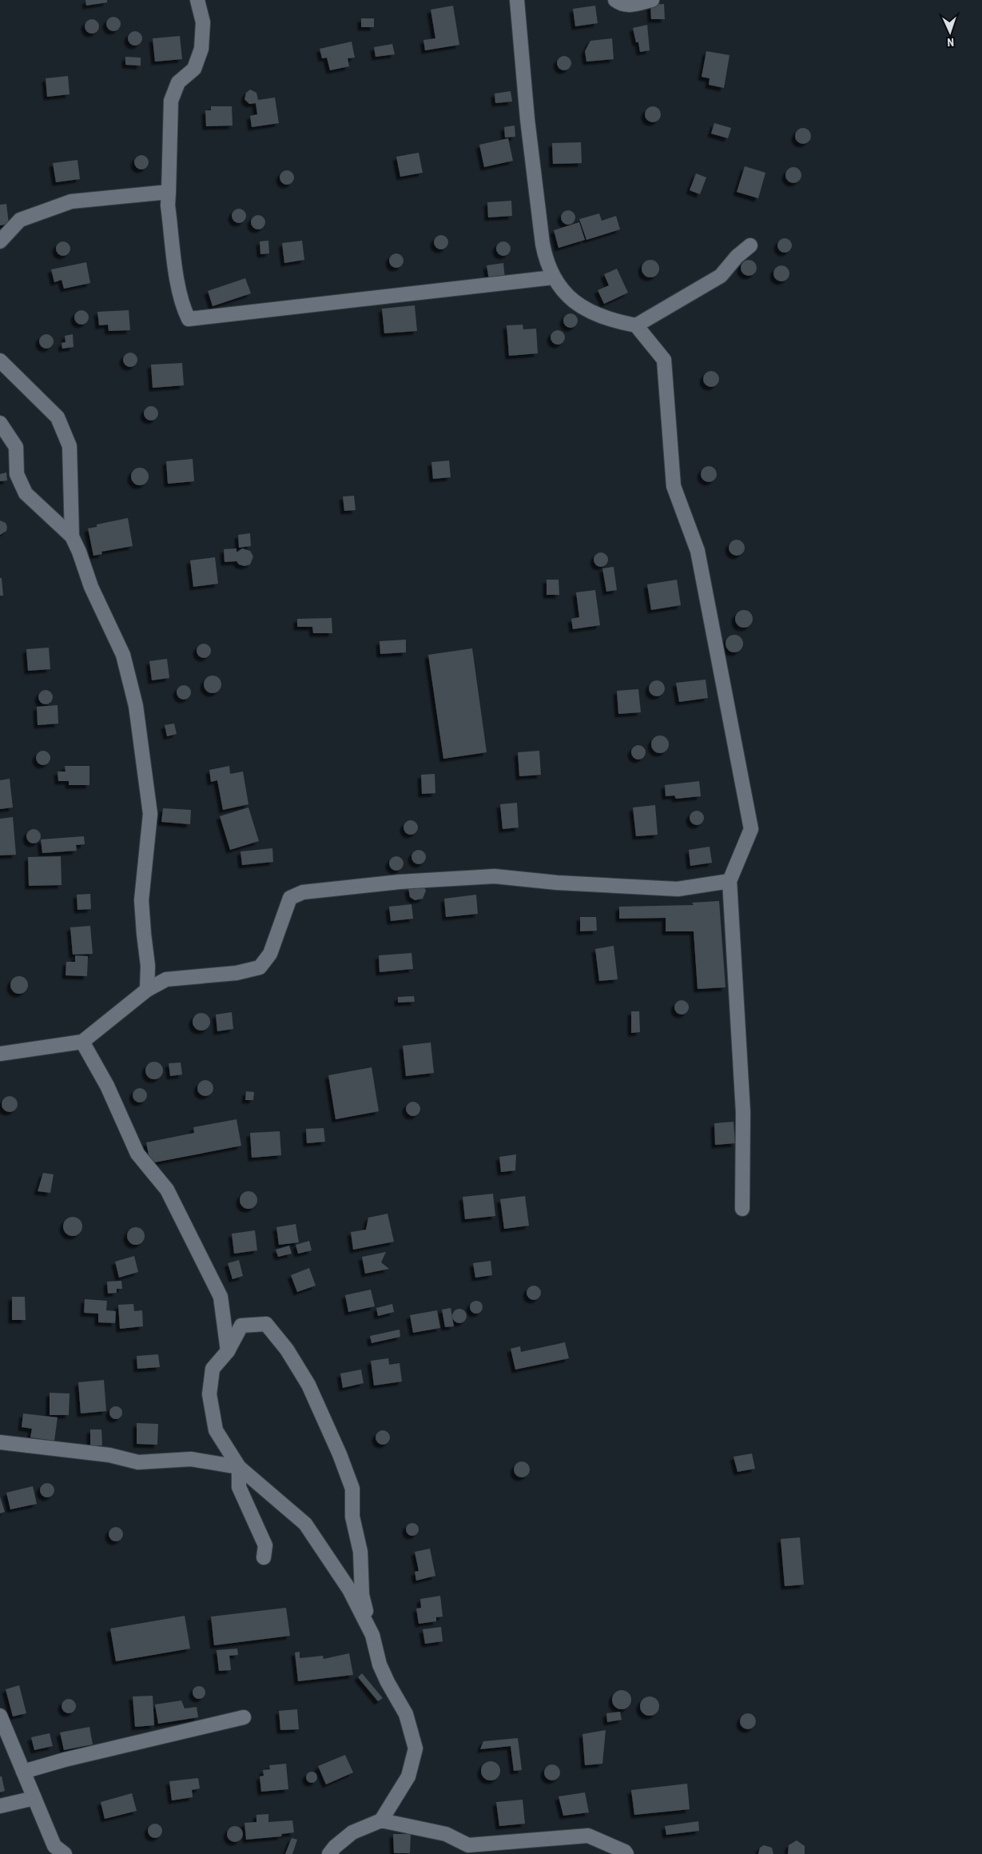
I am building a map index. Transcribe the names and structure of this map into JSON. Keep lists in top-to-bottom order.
{
  "north": "bottom"
}
